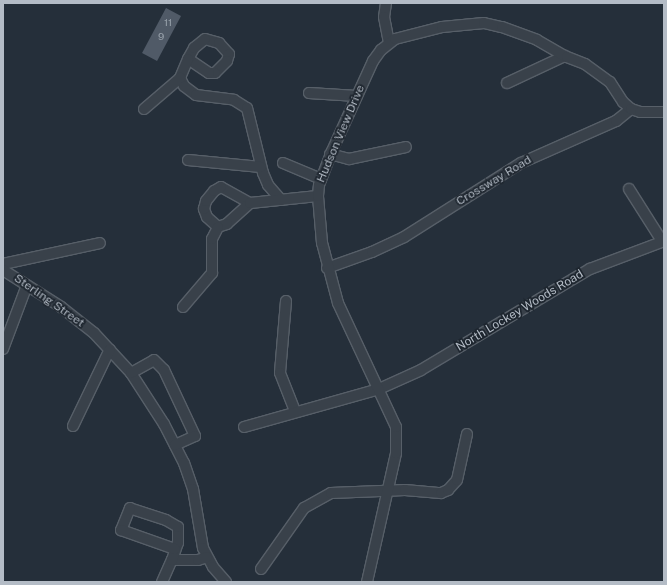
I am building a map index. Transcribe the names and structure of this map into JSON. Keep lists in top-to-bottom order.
{
  "streets": {
    "street": [
      "Hudson View Drive",
      "Crossway Road",
      "Sterling Street",
      "North Lockey Woods Road"
    ]
  },
  "crossings": [
    ["Hudson View Drive", "Crossway Road"],
    ["Hudson View Drive", "North Lockey Woods Road"]
  ],
  "house_numbers": ["11", "9"]
}
